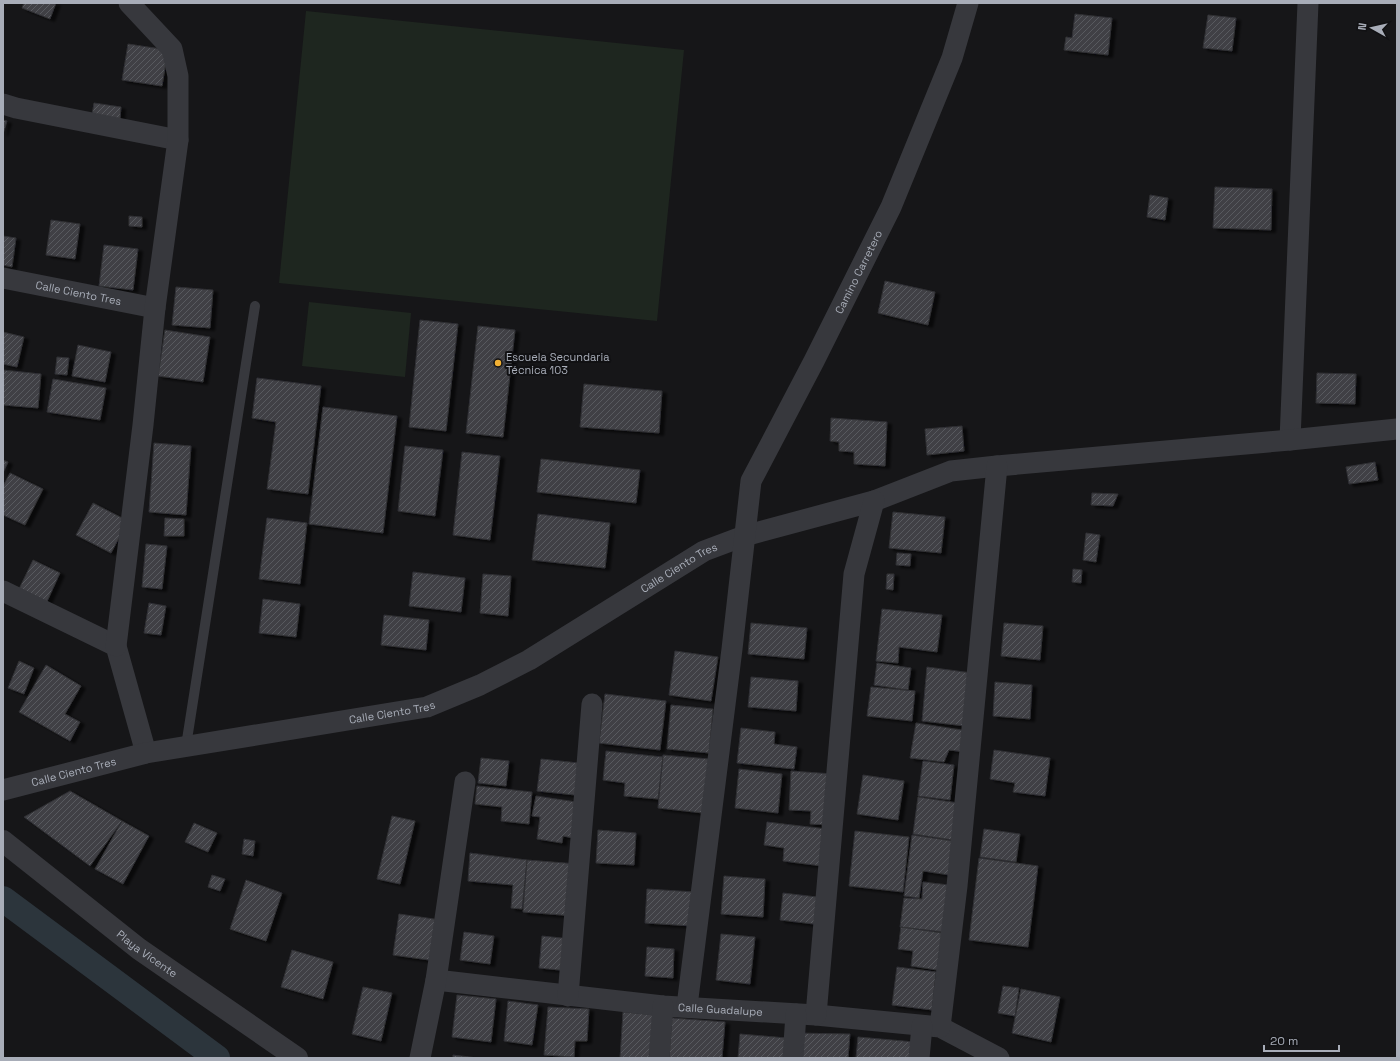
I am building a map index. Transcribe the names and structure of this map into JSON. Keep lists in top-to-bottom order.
{
  "streets": {
    "street": [
      "Camino Carretero",
      "Calle Ciento Tres",
      "Playa Vicente",
      "Calle Guadalupe"
    ]
  },
  "crossings": [
    ["Camino Carretero", "Calle Ciento Tres"],
    ["Camino Carretero", "Calle Guadalupe"]
  ],
  "places": ["Escuela Secundaria Técnica 103"],
  "scale_bar": "20 m",
  "north": "left"
}
